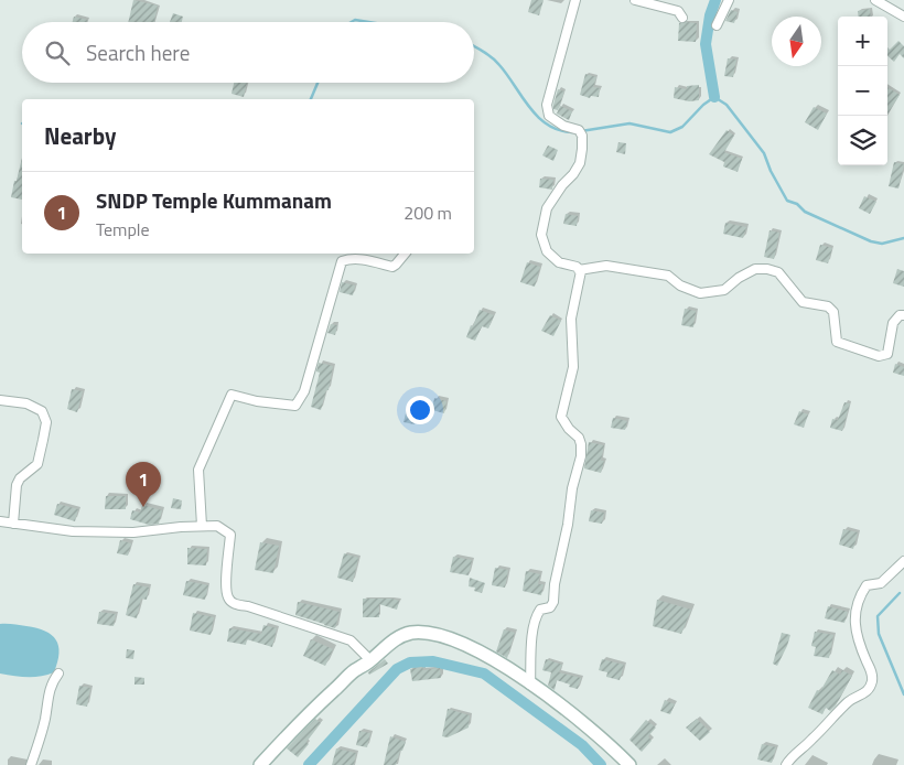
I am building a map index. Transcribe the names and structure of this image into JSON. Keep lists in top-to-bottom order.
{
  "north": "bottom",
  "page": {
    "map_buttons": ["+", "−"],
    "search": "Search here",
    "heading": "Nearby",
    "list": [
      {
        "mark": "1",
        "name": "SNDP Temple Kummanam",
        "note": "Temple",
        "value": "200 m"
      }
    ],
    "pins": "1"
  }
}
